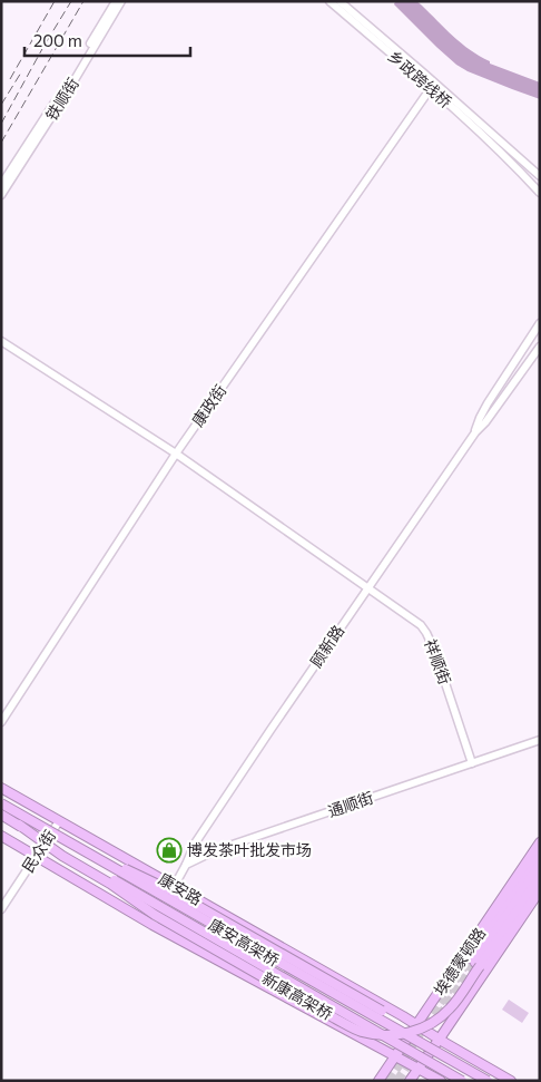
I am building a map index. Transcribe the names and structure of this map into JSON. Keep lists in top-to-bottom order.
{
  "streets": {
    "highway": [
      "康安路",
      "康安高架桥",
      "埃德蒙顿路",
      "新康高架桥"
    ],
    "street": [
      "乡政跨线桥",
      "铁顺街",
      "康政街",
      "顾新路",
      "祥顺街",
      "通顺街",
      "民众街"
    ]
  },
  "crossings": [
    ["康政街", "祥顺街"],
    ["顾新路", "祥顺街"],
    ["顾新路", "通顺街"],
    ["祥顺街", "通顺街"],
    ["民众街", "康安路"],
    ["康安高架桥", "新康高架桥"]
  ],
  "places": {
    "shop": ["博发茶叶批发市场"]
  },
  "scale_bar": "200 m"
}
